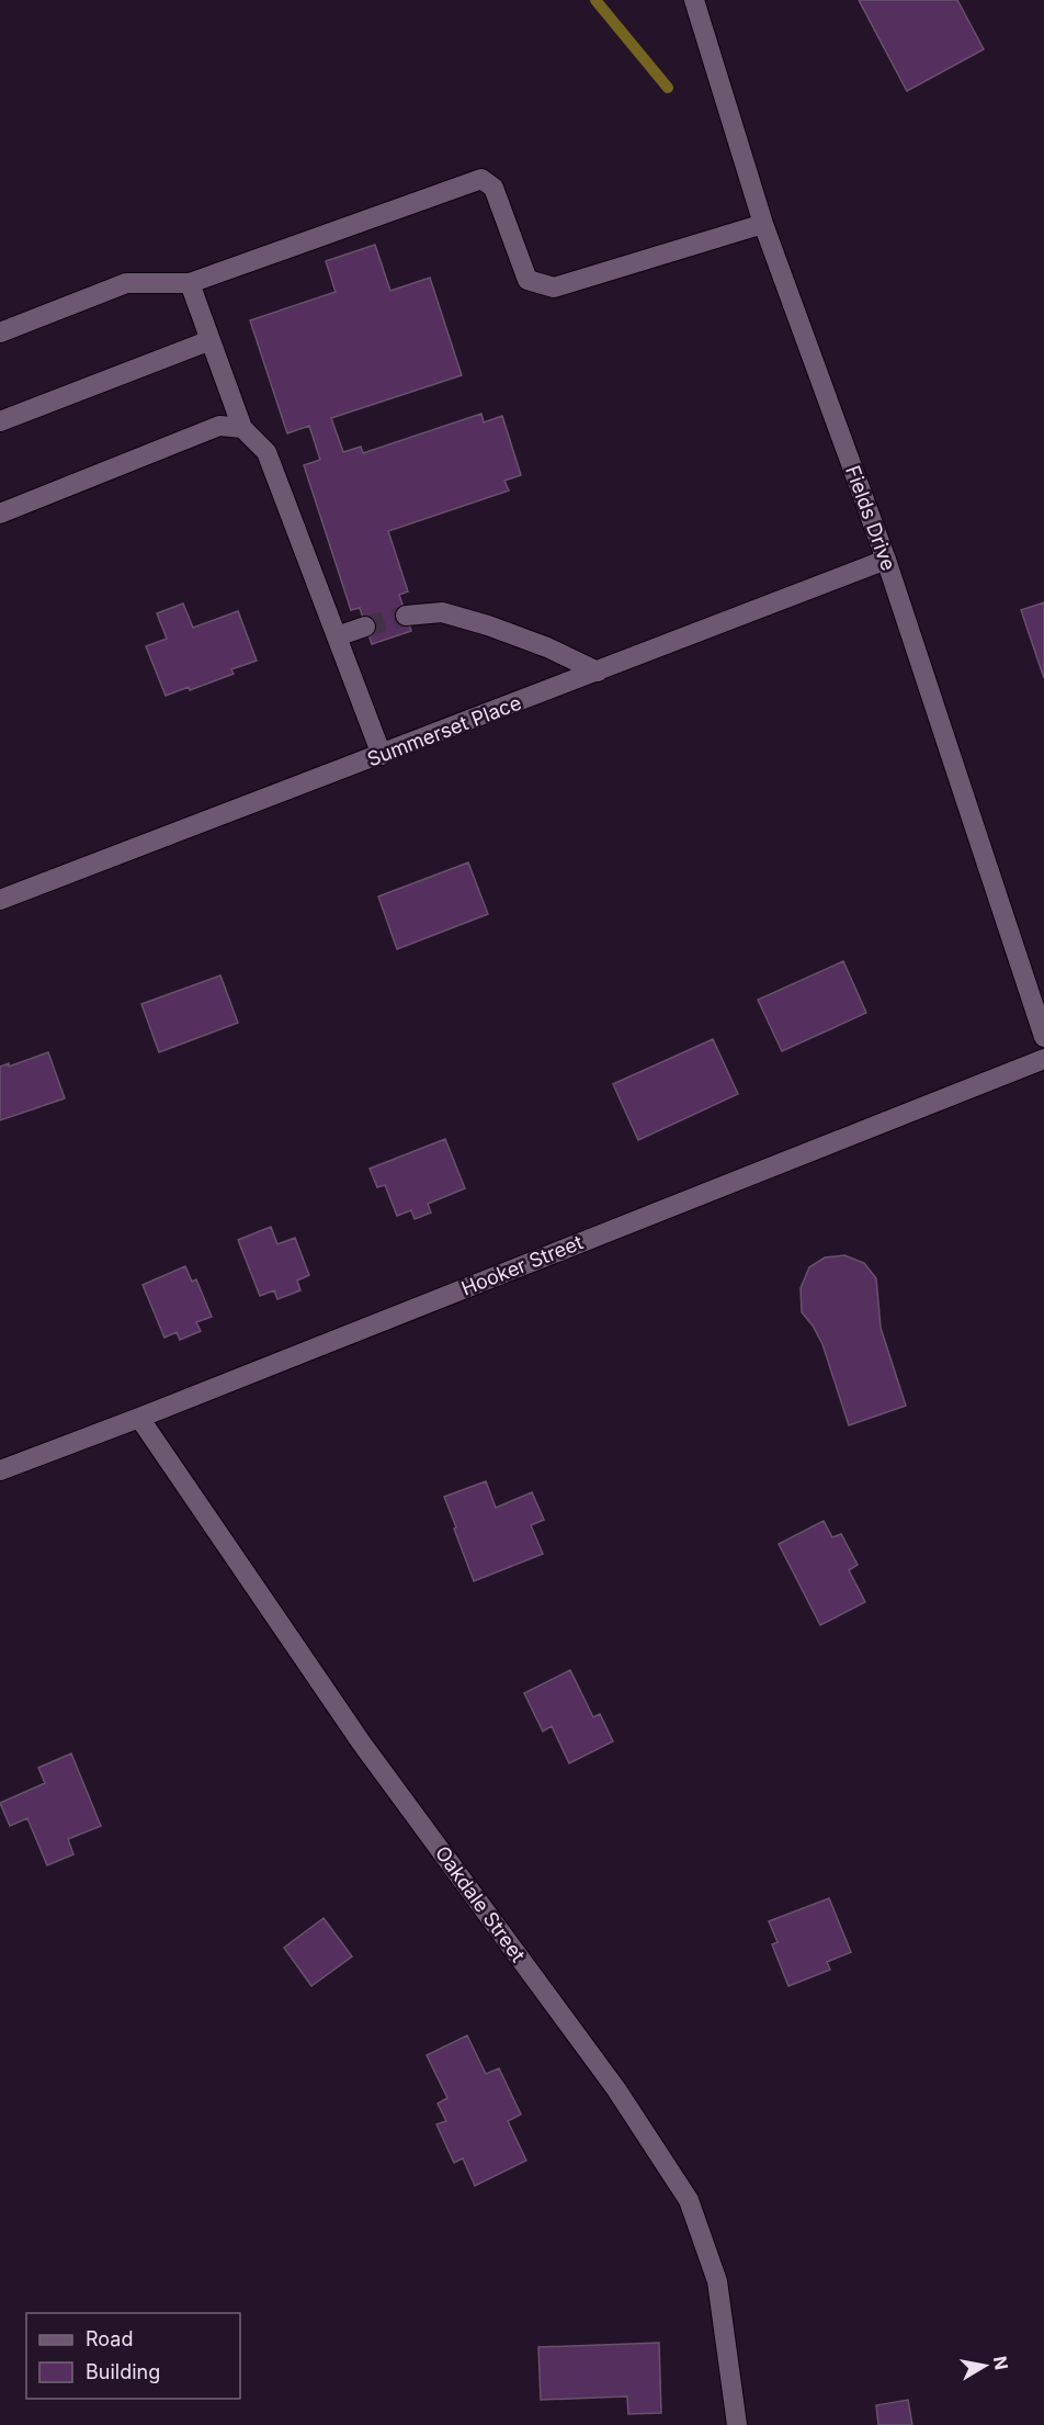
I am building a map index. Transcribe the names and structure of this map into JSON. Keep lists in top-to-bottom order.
{
  "streets": {
    "street": [
      "Fields Drive",
      "Summerset Place",
      "Hooker Street",
      "Oakdale Street"
    ]
  },
  "crossings": [
    ["Fields Drive", "Summerset Place"],
    ["Hooker Street", "Oakdale Street"]
  ],
  "legend": ["Road", "Building"],
  "north": "right"
}
